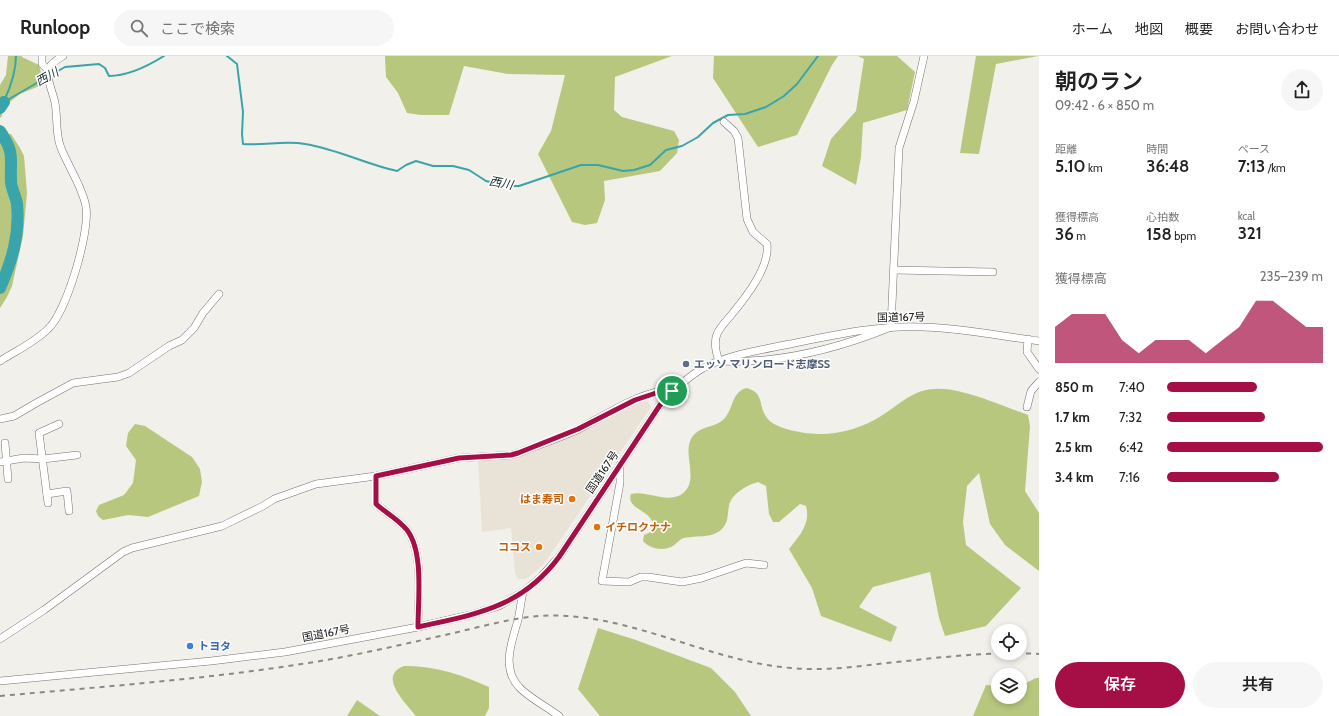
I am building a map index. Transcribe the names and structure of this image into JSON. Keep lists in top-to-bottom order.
{
  "streets": {
    "street": ["国道167号"]
  },
  "water": ["西川"],
  "places": [
    "エッソ マリンロード志摩SS",
    "はま寿司",
    "イチロクナナ",
    "ココス",
    "トヨタ"
  ],
  "page": {
    "header": "Runloop",
    "search": "ここで検索",
    "nav": [
      "ホーム",
      "地図",
      "概要",
      "お問い合わせ"
    ],
    "heading": ["朝のラン", "09:42 · 6 × 850 m"],
    "stats": [
      ["距離", "5.10 km"],
      ["時間", "36:48"],
      ["ペース", "7:13 /km"],
      ["獲得標高", "36 m"],
      ["心拍数", "158 bpm"],
      ["kcal", "321"]
    ],
    "chart": ["獲得標高", "235–239 m"],
    "list": [
      {
        "name": "850 m",
        "note": "7:40"
      },
      {
        "name": "1.7 km",
        "note": "7:32"
      },
      {
        "name": "2.5 km",
        "note": "6:42"
      },
      {
        "name": "3.4 km",
        "note": "7:16"
      }
    ],
    "buttons": ["保存", "共有"]
  }
}
